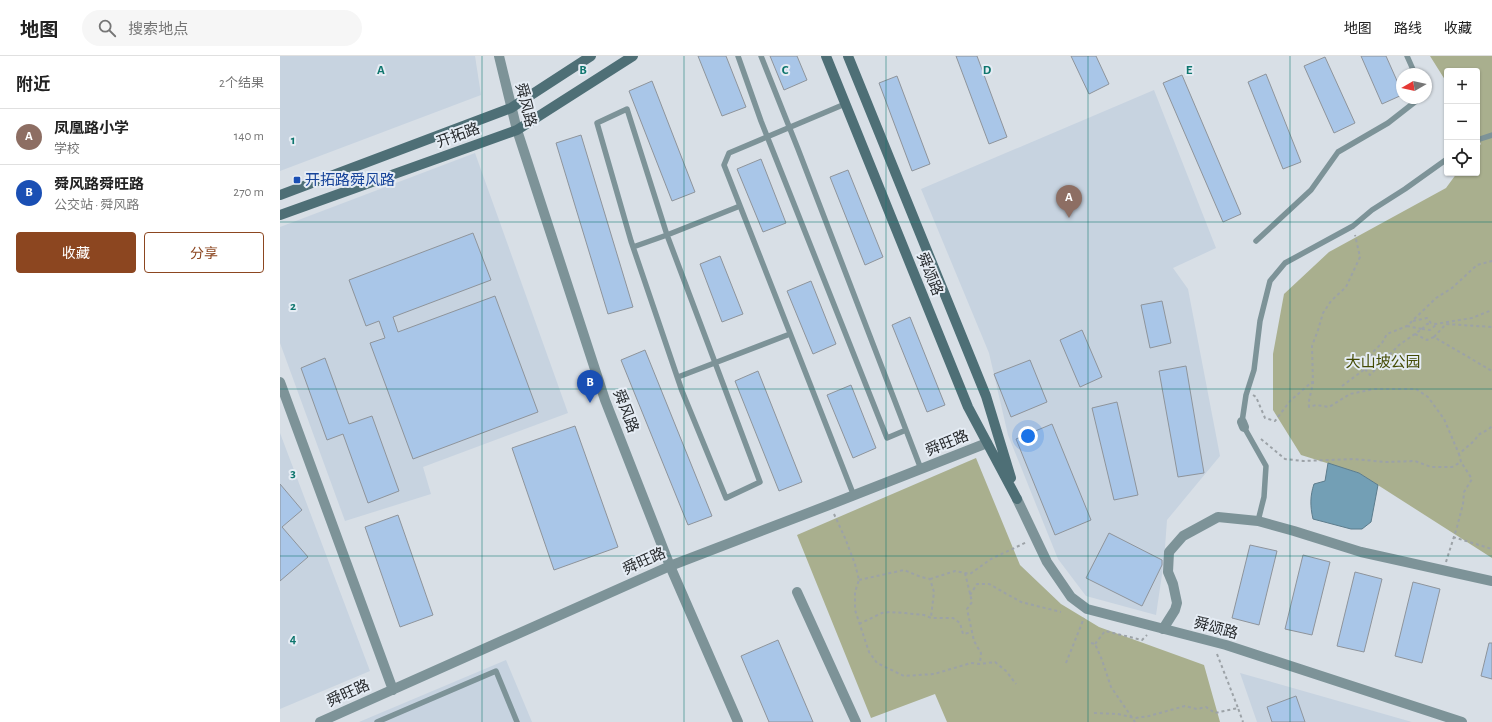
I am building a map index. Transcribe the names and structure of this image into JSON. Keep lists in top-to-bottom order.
{
  "streets": {
    "main road": ["开拓路", "舜颂路"],
    "street": ["舜风路", "舜旺路"]
  },
  "crossings": [
    ["舜风路", "开拓路"],
    ["舜风路", "舜旺路"],
    ["舜颂路", "舜旺路"]
  ],
  "parks": ["大山坡公园"],
  "places": {
    "transit": ["开拓路舜风路"]
  },
  "north": "left",
  "page": {
    "header": "地图",
    "search": "搜索地点",
    "nav": ["地图", "路线", "收藏"],
    "heading": ["附近", "2个结果"],
    "map_buttons": ["+", "−"],
    "list": [
      {
        "mark": "A",
        "name": "凤凰路小学",
        "note": "学校",
        "value": "140 m"
      },
      {
        "mark": "B",
        "name": "舜风路舜旺路",
        "note": "公交站 · 舜风路",
        "value": "270 m"
      }
    ],
    "pins": ["A", "B"],
    "buttons": ["收藏", "分享"]
  },
  "grid": {
    "columns": [
      "A",
      "B",
      "C",
      "D",
      "E"
    ],
    "rows": [
      "1",
      "2",
      "3",
      "4"
    ]
  }
}
